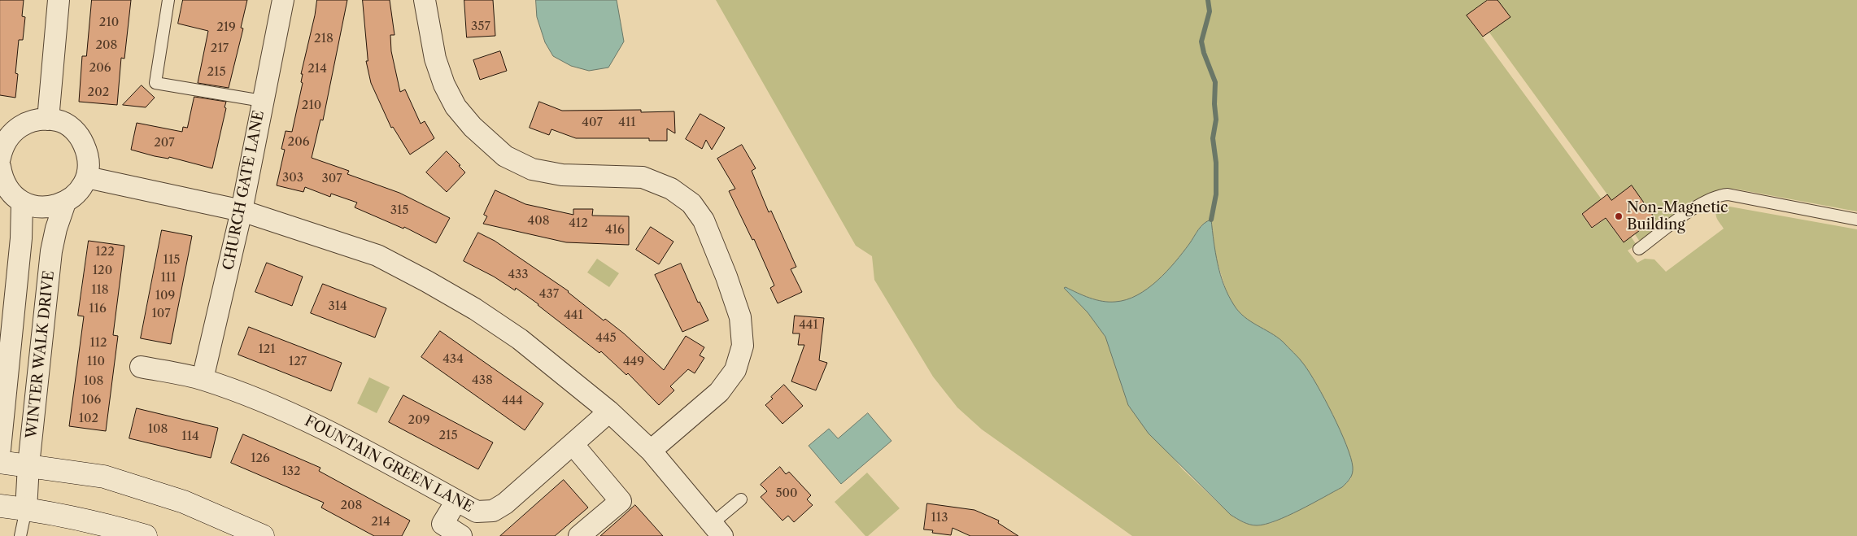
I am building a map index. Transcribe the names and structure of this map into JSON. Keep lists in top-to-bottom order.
{
  "streets": {
    "street": ["CHURCH GATE LANE", "WINTER WALK DRIVE", "FOUNTAIN GREEN LANE"]
  },
  "crossings": [
    ["CHURCH GATE LANE", "FOUNTAIN GREEN LANE"]
  ],
  "places": ["Non-Magnetic Building"],
  "house_numbers": [
    "210",
    "357",
    "219",
    "218",
    "208",
    "217",
    "206",
    "214",
    "215",
    "202",
    "210",
    "407",
    "411",
    "206",
    "207",
    "303",
    "307",
    "315",
    "408",
    "412",
    "416",
    "122",
    "115",
    "120",
    "433",
    "111",
    "118",
    "437",
    "109",
    "314",
    "116",
    "107",
    "441",
    "441",
    "445",
    "112",
    "121",
    "434",
    "110",
    "127",
    "449",
    "438",
    "108",
    "106",
    "444",
    "102",
    "209",
    "108",
    "215",
    "114",
    "126",
    "132",
    "500",
    "208",
    "113",
    "214"
  ]
}
